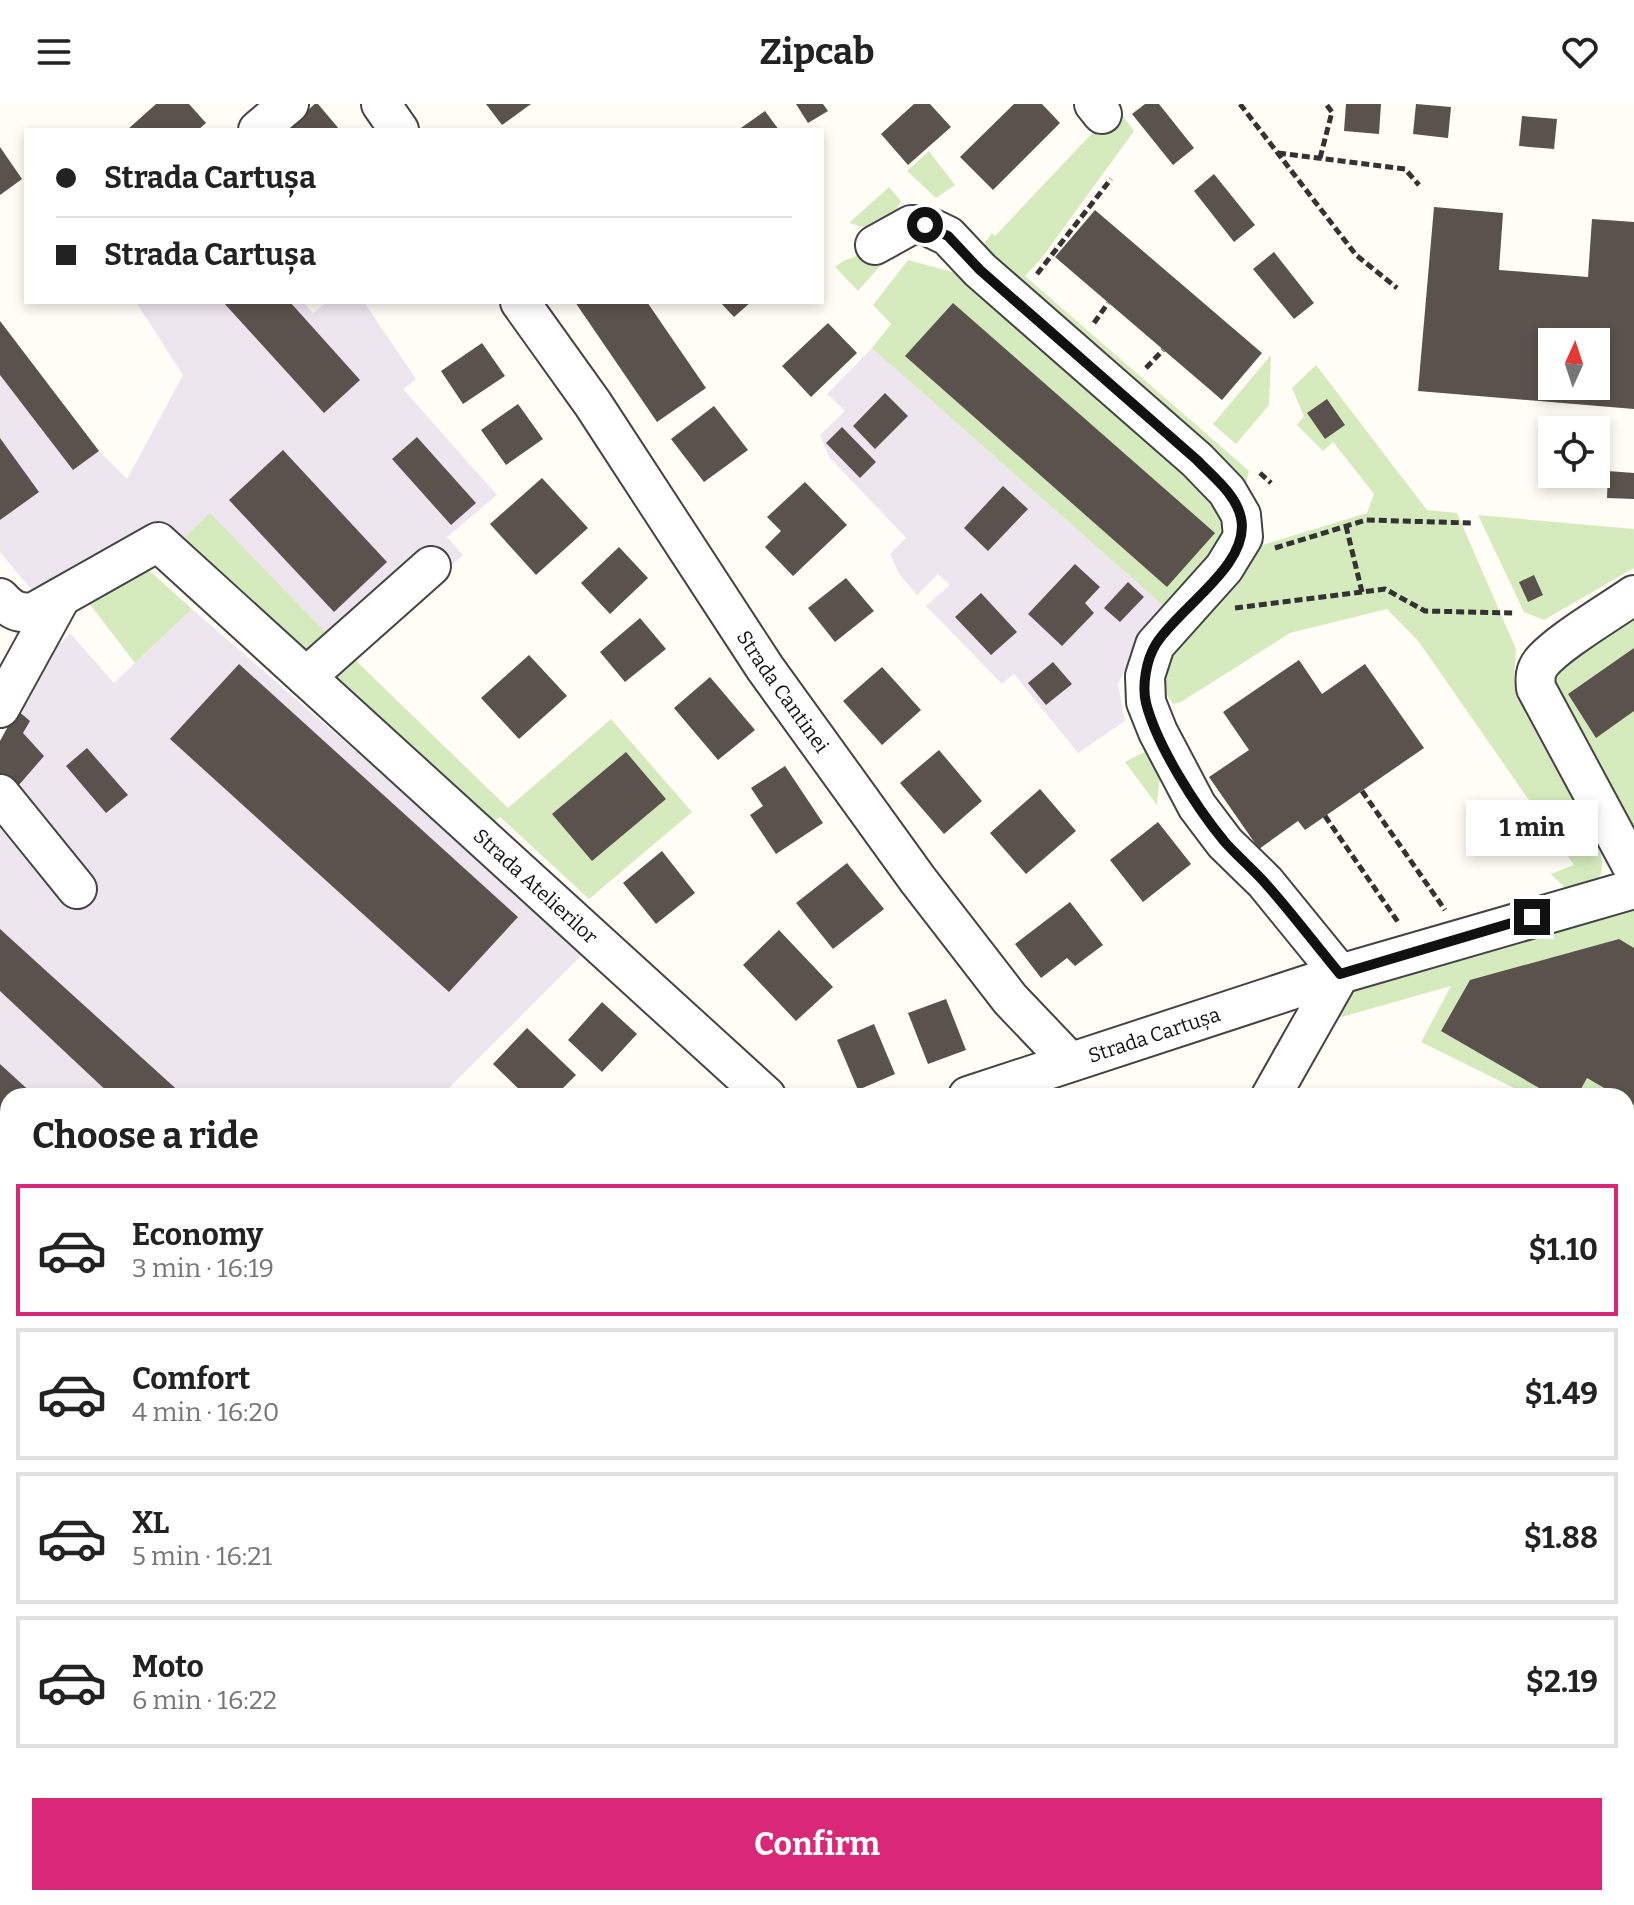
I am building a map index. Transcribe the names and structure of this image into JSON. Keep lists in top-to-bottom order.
{
  "streets": {
    "street": ["Strada Cantinei", "Strada Atelierilor", "Strada Cartușa"]
  },
  "crossings": [
    ["Strada Cantinei", "Strada Cartușa"]
  ],
  "north": "top",
  "page": {
    "header": "Zipcab",
    "banner": ["Strada Cartușa", "Strada Cartușa"],
    "bubble": "1 min",
    "heading": "Choose a ride",
    "list": [
      {
        "name": "Economy",
        "note": "3 min · 16:19",
        "value": "$1.10"
      },
      {
        "name": "Comfort",
        "note": "4 min · 16:20",
        "value": "$1.49"
      },
      {
        "name": "XL",
        "note": "5 min · 16:21",
        "value": "$1.88"
      },
      {
        "name": "Moto",
        "note": "6 min · 16:22",
        "value": "$2.19"
      }
    ],
    "buttons": "Confirm"
  }
}
